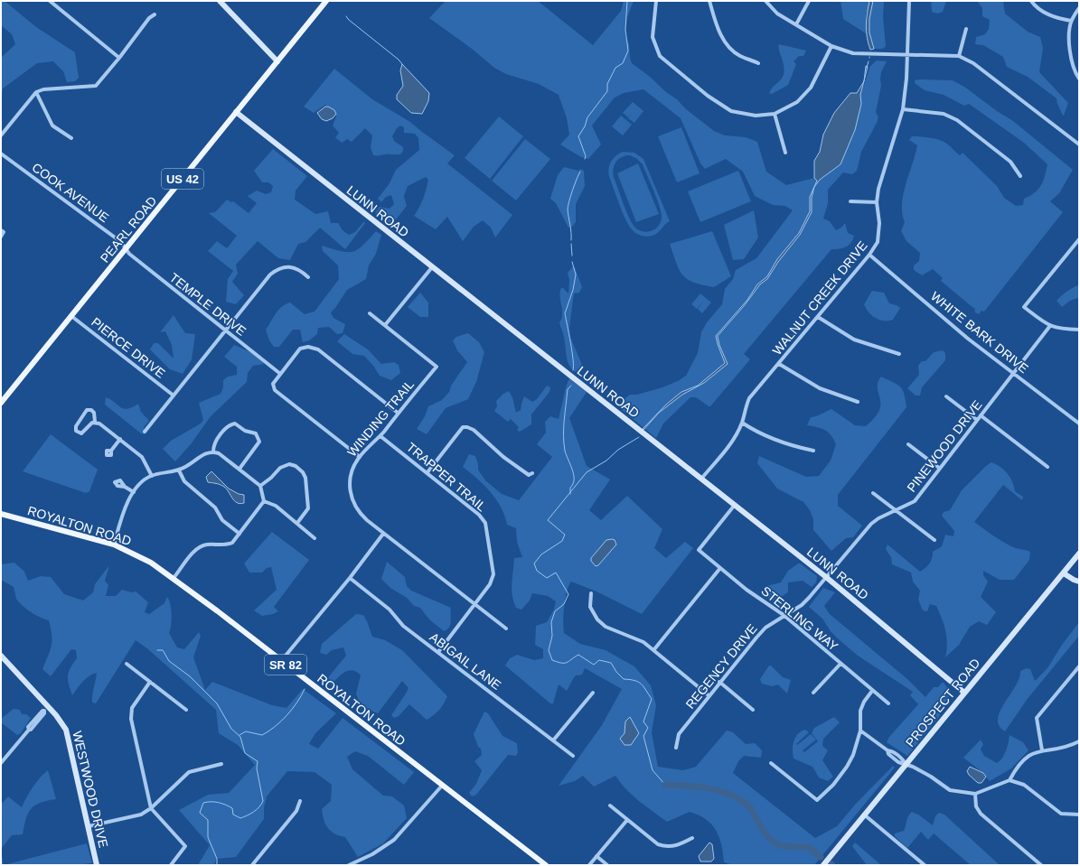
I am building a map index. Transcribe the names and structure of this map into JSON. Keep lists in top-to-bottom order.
{
  "streets": {
    "main road": [
      "US 42",
      "PEARL ROAD",
      "ROYALTON ROAD",
      "SR 82"
    ],
    "street": [
      "COOK AVENUE",
      "LUNN ROAD",
      "WALNUT CREEK DRIVE",
      "TEMPLE DRIVE",
      "WHITE BARK DRIVE",
      "PIERCE DRIVE",
      "WINDING TRAIL",
      "PINEWOOD DRIVE",
      "TRAPPER TRAIL",
      "STERLING WAY",
      "ABIGAIL LANE",
      "REGENCY DRIVE",
      "PROSPECT ROAD",
      "WESTWOOD DRIVE"
    ]
  },
  "crossings": [
    ["COOK AVENUE", "PEARL ROAD"],
    ["COOK AVENUE", "TEMPLE DRIVE"],
    ["LUNN ROAD", "PEARL ROAD"],
    ["LUNN ROAD", "WALNUT CREEK DRIVE"],
    ["LUNN ROAD", "PINEWOOD DRIVE"],
    ["LUNN ROAD", "STERLING WAY"],
    ["LUNN ROAD", "REGENCY DRIVE"],
    ["LUNN ROAD", "PROSPECT ROAD"],
    ["PEARL ROAD", "TEMPLE DRIVE"],
    ["PEARL ROAD", "PIERCE DRIVE"],
    ["WALNUT CREEK DRIVE", "WHITE BARK DRIVE"],
    ["WHITE BARK DRIVE", "PINEWOOD DRIVE"],
    ["WINDING TRAIL", "TRAPPER TRAIL"],
    ["PINEWOOD DRIVE", "REGENCY DRIVE"],
    ["TRAPPER TRAIL", "ABIGAIL LANE"],
    ["STERLING WAY", "REGENCY DRIVE"]
  ]
}
